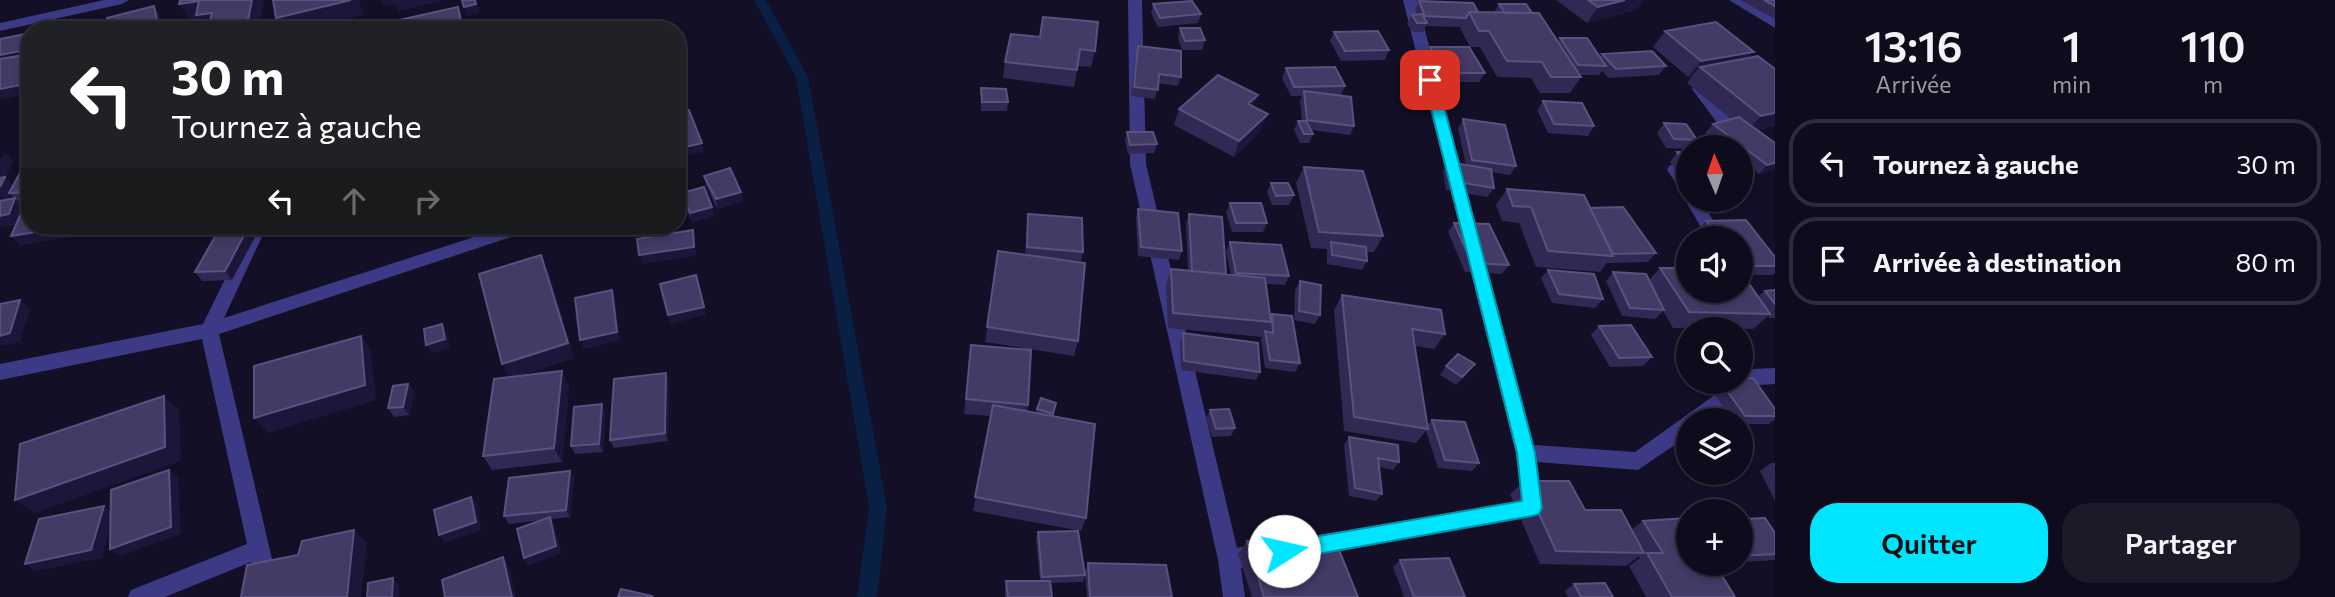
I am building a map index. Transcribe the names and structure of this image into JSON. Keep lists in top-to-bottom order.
{
  "north": "top",
  "page": {
    "eta": [
      "13:16",
      "Arrivée",
      "1",
      "min",
      "110",
      "m"
    ],
    "turn": ["30 m", "Tournez à gauche"],
    "list": [
      {
        "name": "Tournez à gauche",
        "value": "30 m"
      },
      {
        "name": "Arrivée à destination",
        "value": "80 m"
      }
    ],
    "map_buttons": "+",
    "buttons": ["Quitter", "Partager"]
  }
}
